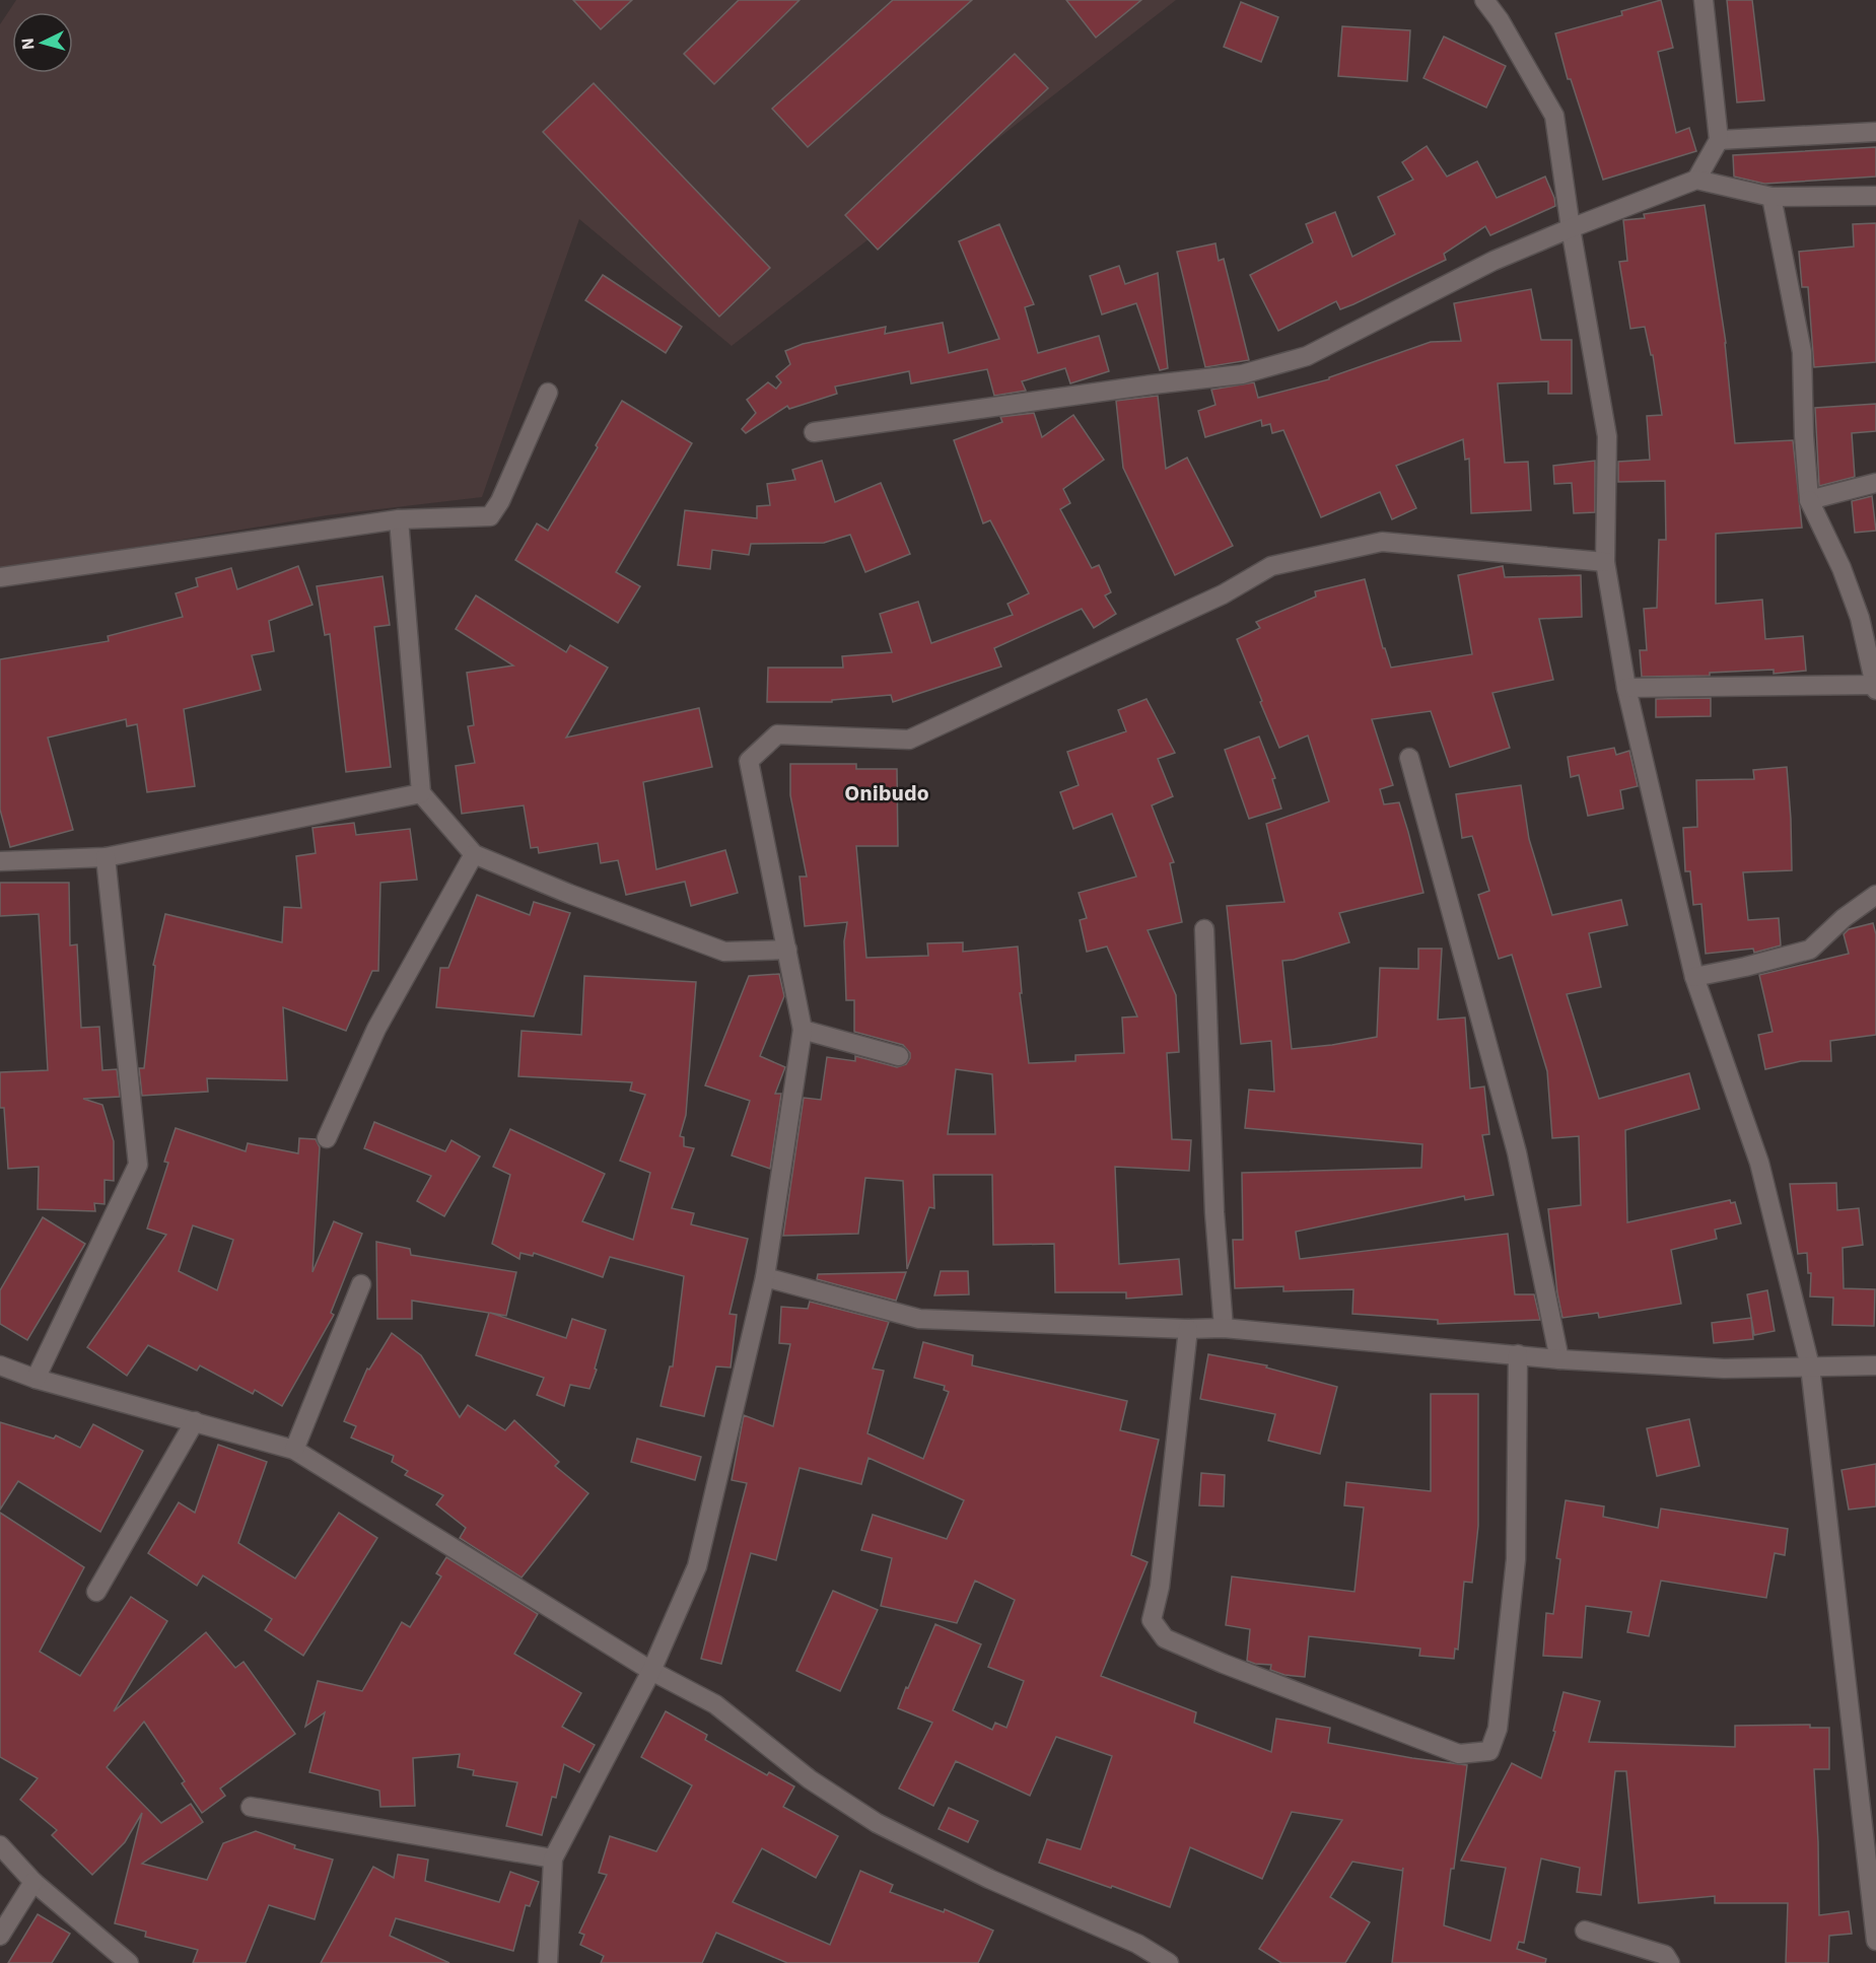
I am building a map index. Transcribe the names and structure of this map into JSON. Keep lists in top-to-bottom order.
{
  "districts": ["Onibudo"],
  "north": "left"
}
